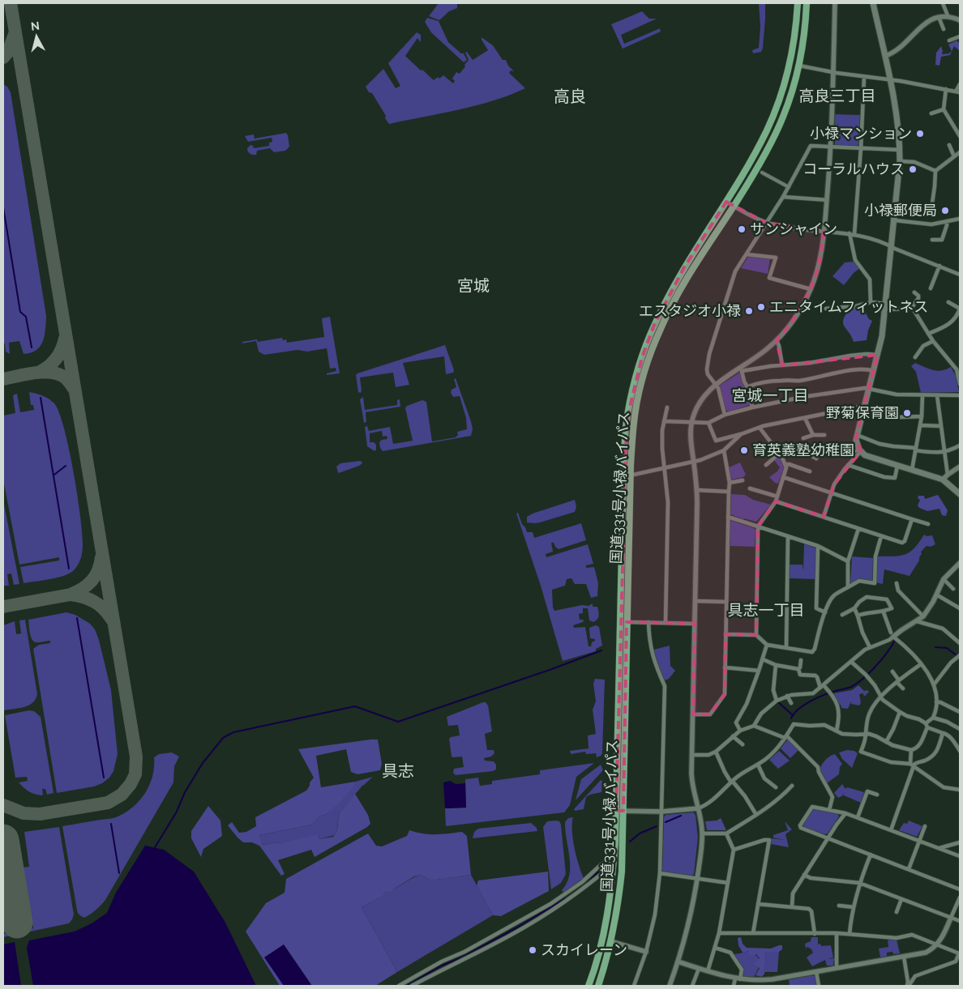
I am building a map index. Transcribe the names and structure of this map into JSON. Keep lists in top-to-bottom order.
{
  "streets": {
    "highway": ["国道331号小禄バイパス"]
  },
  "districts": [
    "高良三丁目",
    "高良",
    "宮城",
    "宮城一丁目",
    "具志一丁目",
    "具志"
  ],
  "places": [
    "小禄マンション",
    "コーラルハウス",
    "小禄郵便局",
    "サンシャイン",
    "エニタイムフィットネス",
    "エスタジオ小禄",
    "野菊保育園",
    "育英義塾幼稚園",
    "スカイレーン"
  ],
  "north": "top"
}
